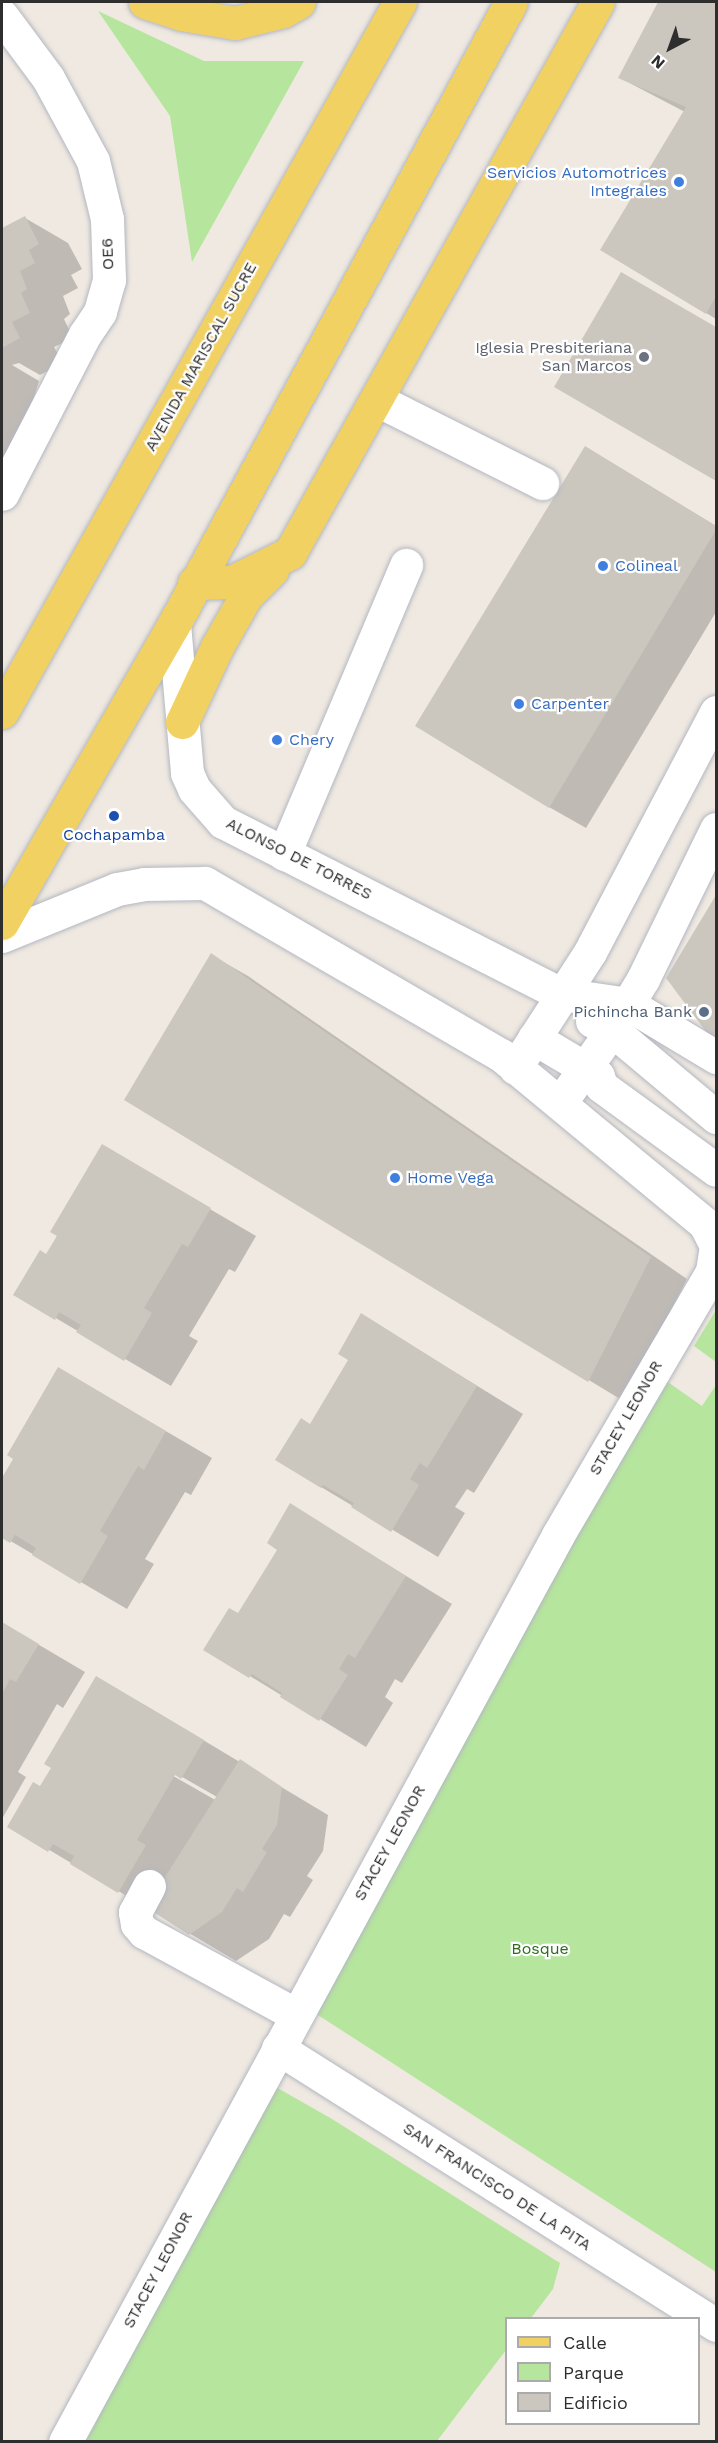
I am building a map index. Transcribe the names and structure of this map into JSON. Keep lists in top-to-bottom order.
{
  "streets": {
    "main road": ["AVENIDA MARISCAL SUCRE"],
    "street": [
      "OE6",
      "ALONSO DE TORRES",
      "STACEY LEONOR",
      "SAN FRANCISCO DE LA PITA"
    ]
  },
  "crossings": [
    ["STACEY LEONOR", "SAN FRANCISCO DE LA PITA"]
  ],
  "parks": ["Bosque"],
  "places": [
    "Servicios Automotrices Integrales",
    "Iglesia Presbiteriana San Marcos",
    "Colineal",
    "Carpenter",
    "Chery",
    "Cochapamba",
    "Pichincha Bank",
    "Home Vega"
  ],
  "legend": ["Calle", "Parque", "Edificio"],
  "north": "bottom left"
}
